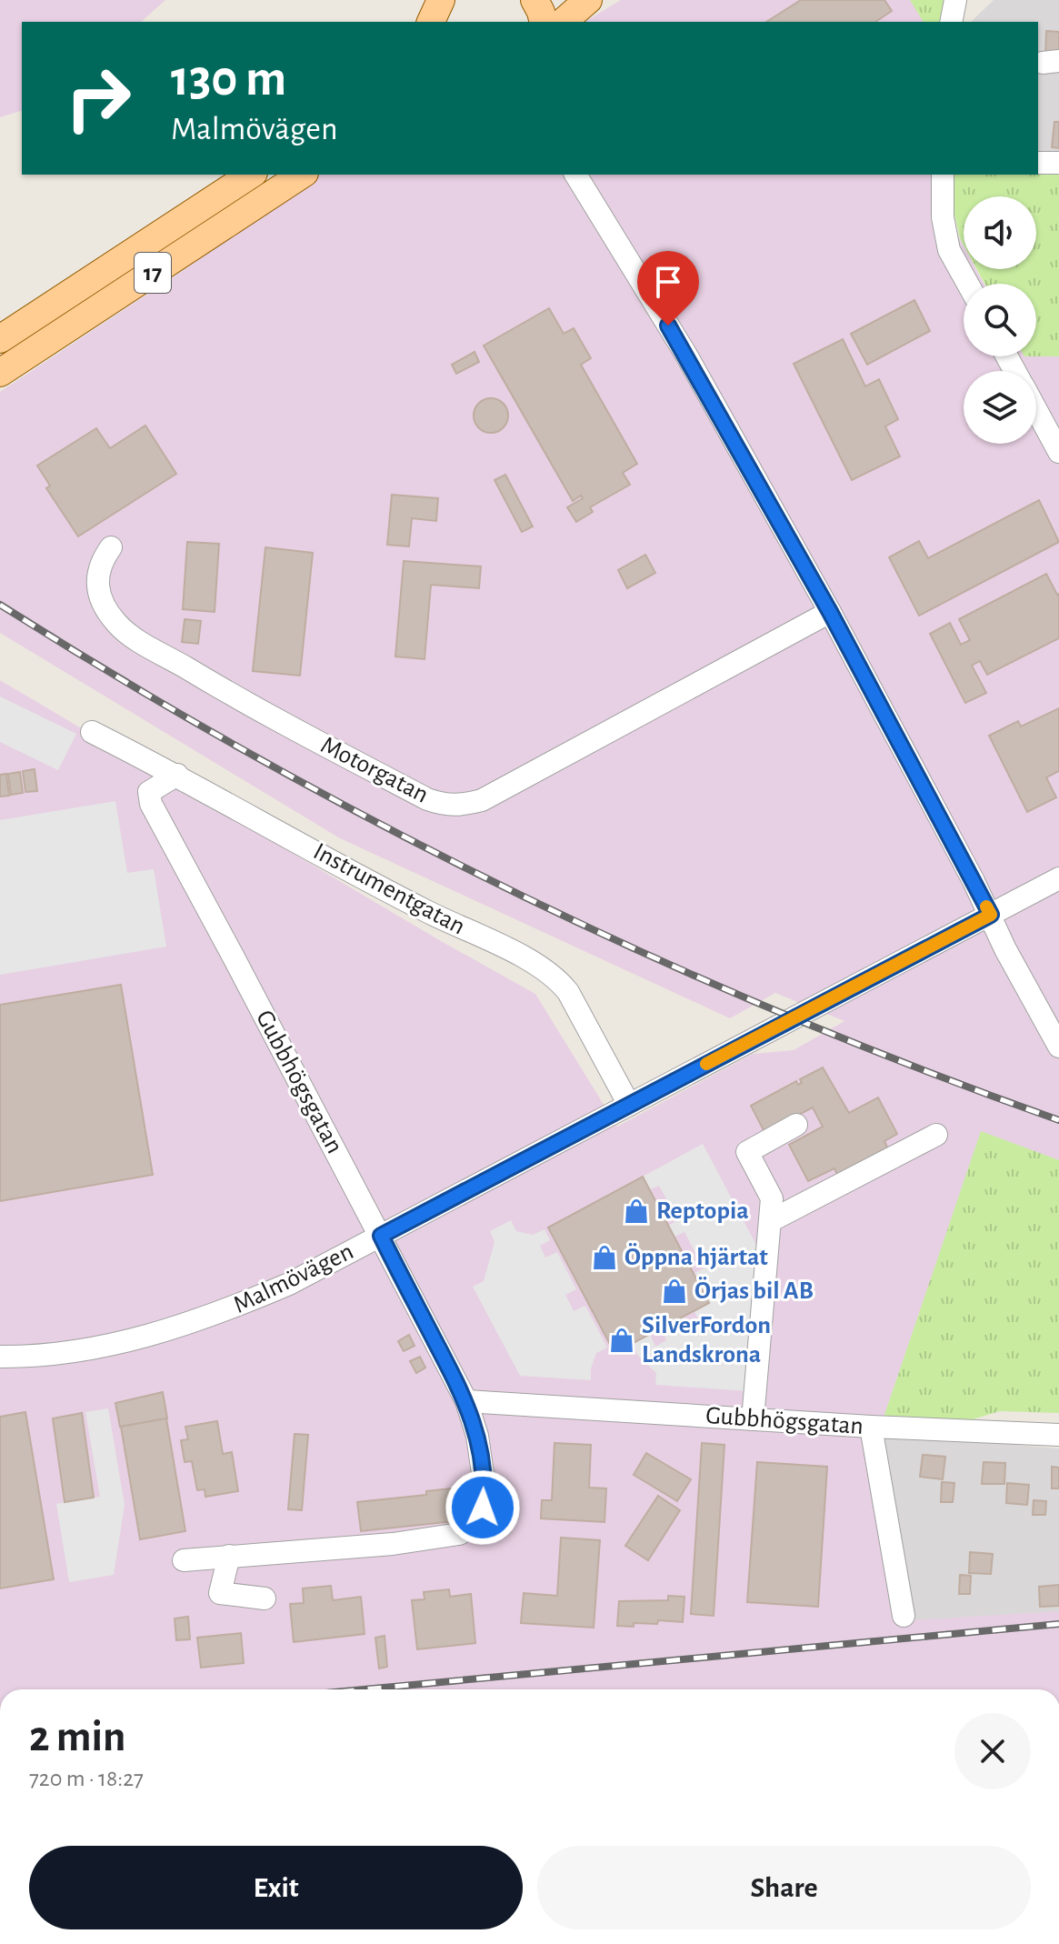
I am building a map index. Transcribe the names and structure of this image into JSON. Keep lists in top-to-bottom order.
{
  "streets": {
    "main road": ["17"],
    "street": [
      "Motorgatan",
      "Instrumentgatan",
      "Gubbhögsgatan",
      "Malmövägen"
    ]
  },
  "crossings": [
    ["Instrumentgatan", "Gubbhögsgatan"],
    ["Instrumentgatan", "Malmövägen"],
    ["Gubbhögsgatan", "Malmövägen"]
  ],
  "places": {
    "shop": [
      "Reptopia",
      "Öppna hjärtat",
      "Örjas bil AB",
      "SilverFordon Landskrona"
    ]
  },
  "page": {
    "turn": ["130 m", "Malmövägen"],
    "heading": ["2 min", "720 m · 18:27"],
    "buttons": ["Exit", "Share"]
  }
}
